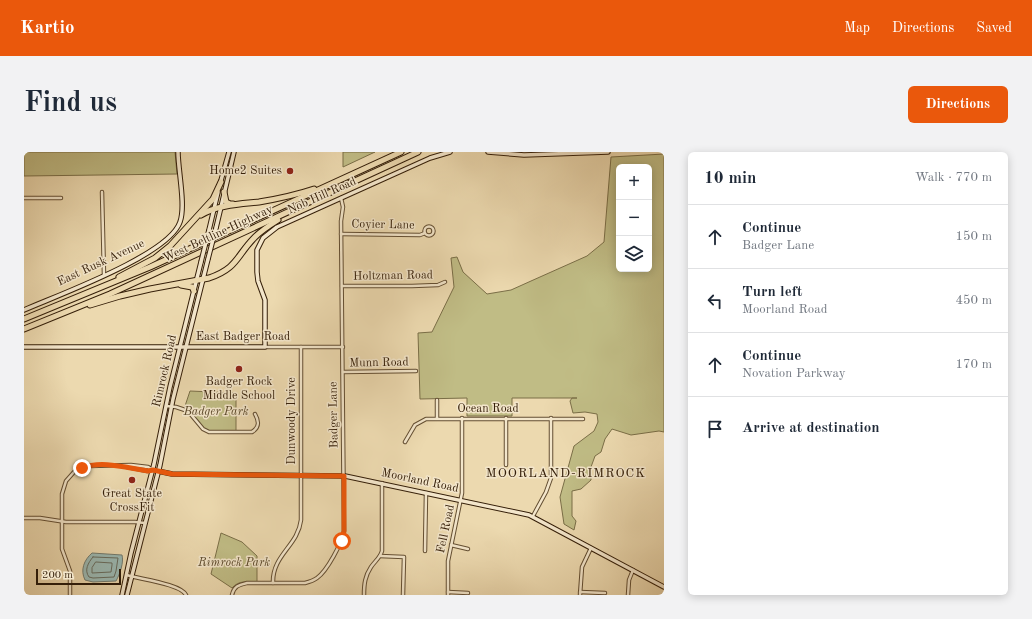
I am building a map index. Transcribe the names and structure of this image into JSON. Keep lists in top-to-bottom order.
{
  "streets": {
    "highway": ["West Beltline Highway"],
    "street": [
      "Nob Hill Road",
      "Coyier Lane",
      "East Rusk Avenue",
      "Holtzman Road",
      "East Badger Road",
      "Munn Road",
      "Rimrock Road",
      "Ocean Road",
      "Badger Lane",
      "Dunwoody Drive",
      "Moorland Road",
      "Fell Road"
    ]
  },
  "crossings": [
    ["Nob Hill Road", "East Badger Road"],
    ["Nob Hill Road", "Badger Lane"],
    ["Coyier Lane", "Badger Lane"],
    ["Holtzman Road", "Badger Lane"],
    ["East Badger Road", "Rimrock Road"],
    ["East Badger Road", "Badger Lane"],
    ["East Badger Road", "Dunwoody Drive"],
    ["Munn Road", "Badger Lane"],
    ["Rimrock Road", "Moorland Road"],
    ["Ocean Road", "Fell Road"],
    ["Badger Lane", "Dunwoody Drive"],
    ["Badger Lane", "Moorland Road"],
    ["Dunwoody Drive", "Moorland Road"],
    ["Moorland Road", "Fell Road"]
  ],
  "districts": ["MOORLAND-RIMROCK"],
  "parks": ["Badger Park", "Rimrock Park"],
  "places": ["Home2 Suites", "Badger Rock Middle School", "Great State CrossFit"],
  "scale_bar": "200 m",
  "page": {
    "header": "Kartio",
    "nav": ["Map", "Directions", "Saved"],
    "buttons": "Directions",
    "title": "Find us",
    "heading": ["10 min", "Walk · 770 m"],
    "map_buttons": ["+", "−"],
    "list": [
      ["Continue", "Badger Lane", "150 m"],
      ["Turn left", "Moorland Road", "450 m"],
      ["Continue", "Novation Parkway", "170 m"],
      "Arrive at destination"
    ],
    "scale": "200 m"
  }
}
